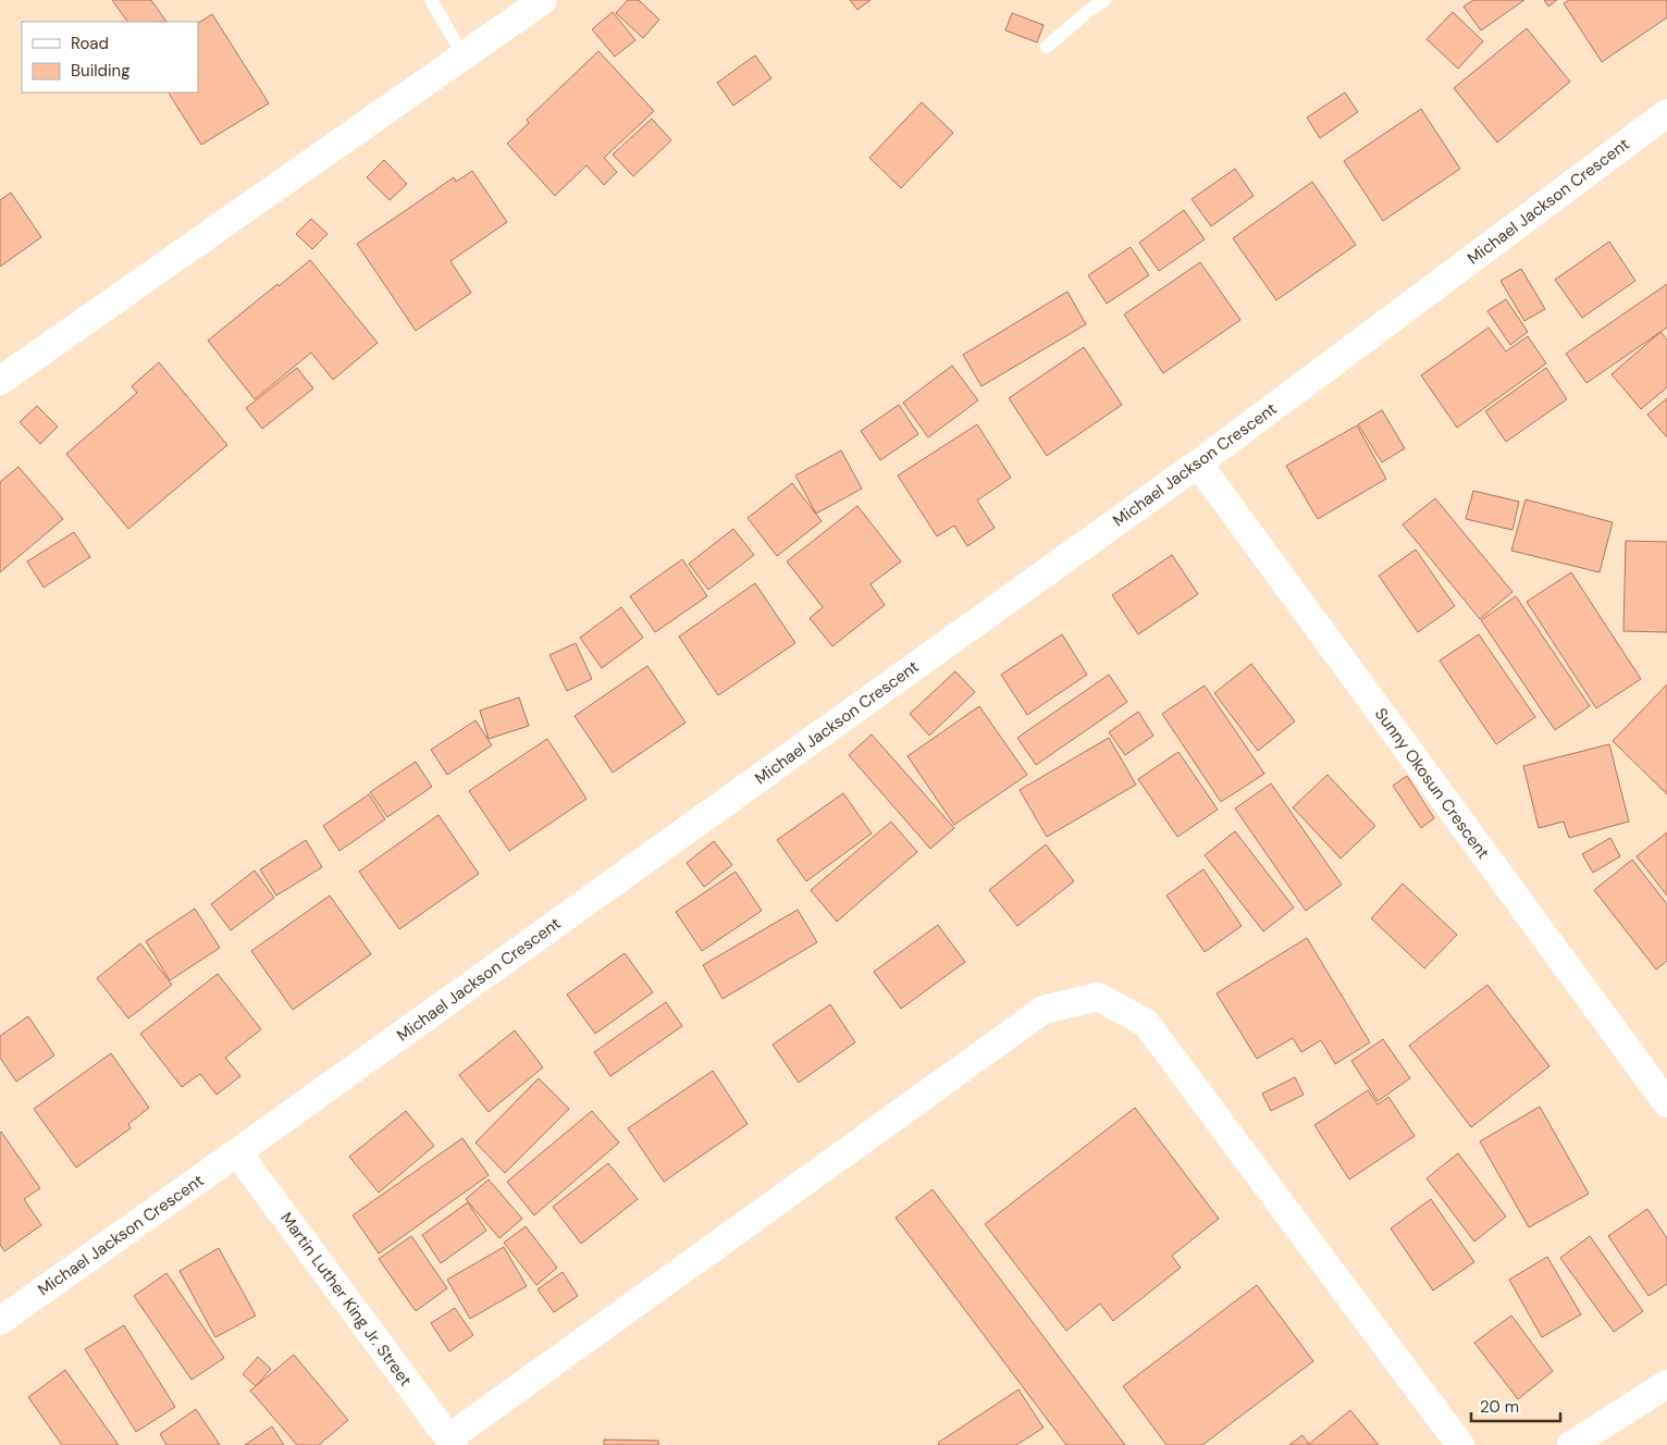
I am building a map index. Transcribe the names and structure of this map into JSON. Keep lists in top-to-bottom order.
{
  "streets": {
    "street": ["Michael Jackson Crescent", "Sunny Okosun Crescent", "Martin Luther King Jr. Street"]
  },
  "crossings": [
    ["Michael Jackson Crescent", "Sunny Okosun Crescent"],
    ["Michael Jackson Crescent", "Martin Luther King Jr. Street"]
  ],
  "legend": ["Road", "Building"],
  "scale_bar": "20 m"
}
